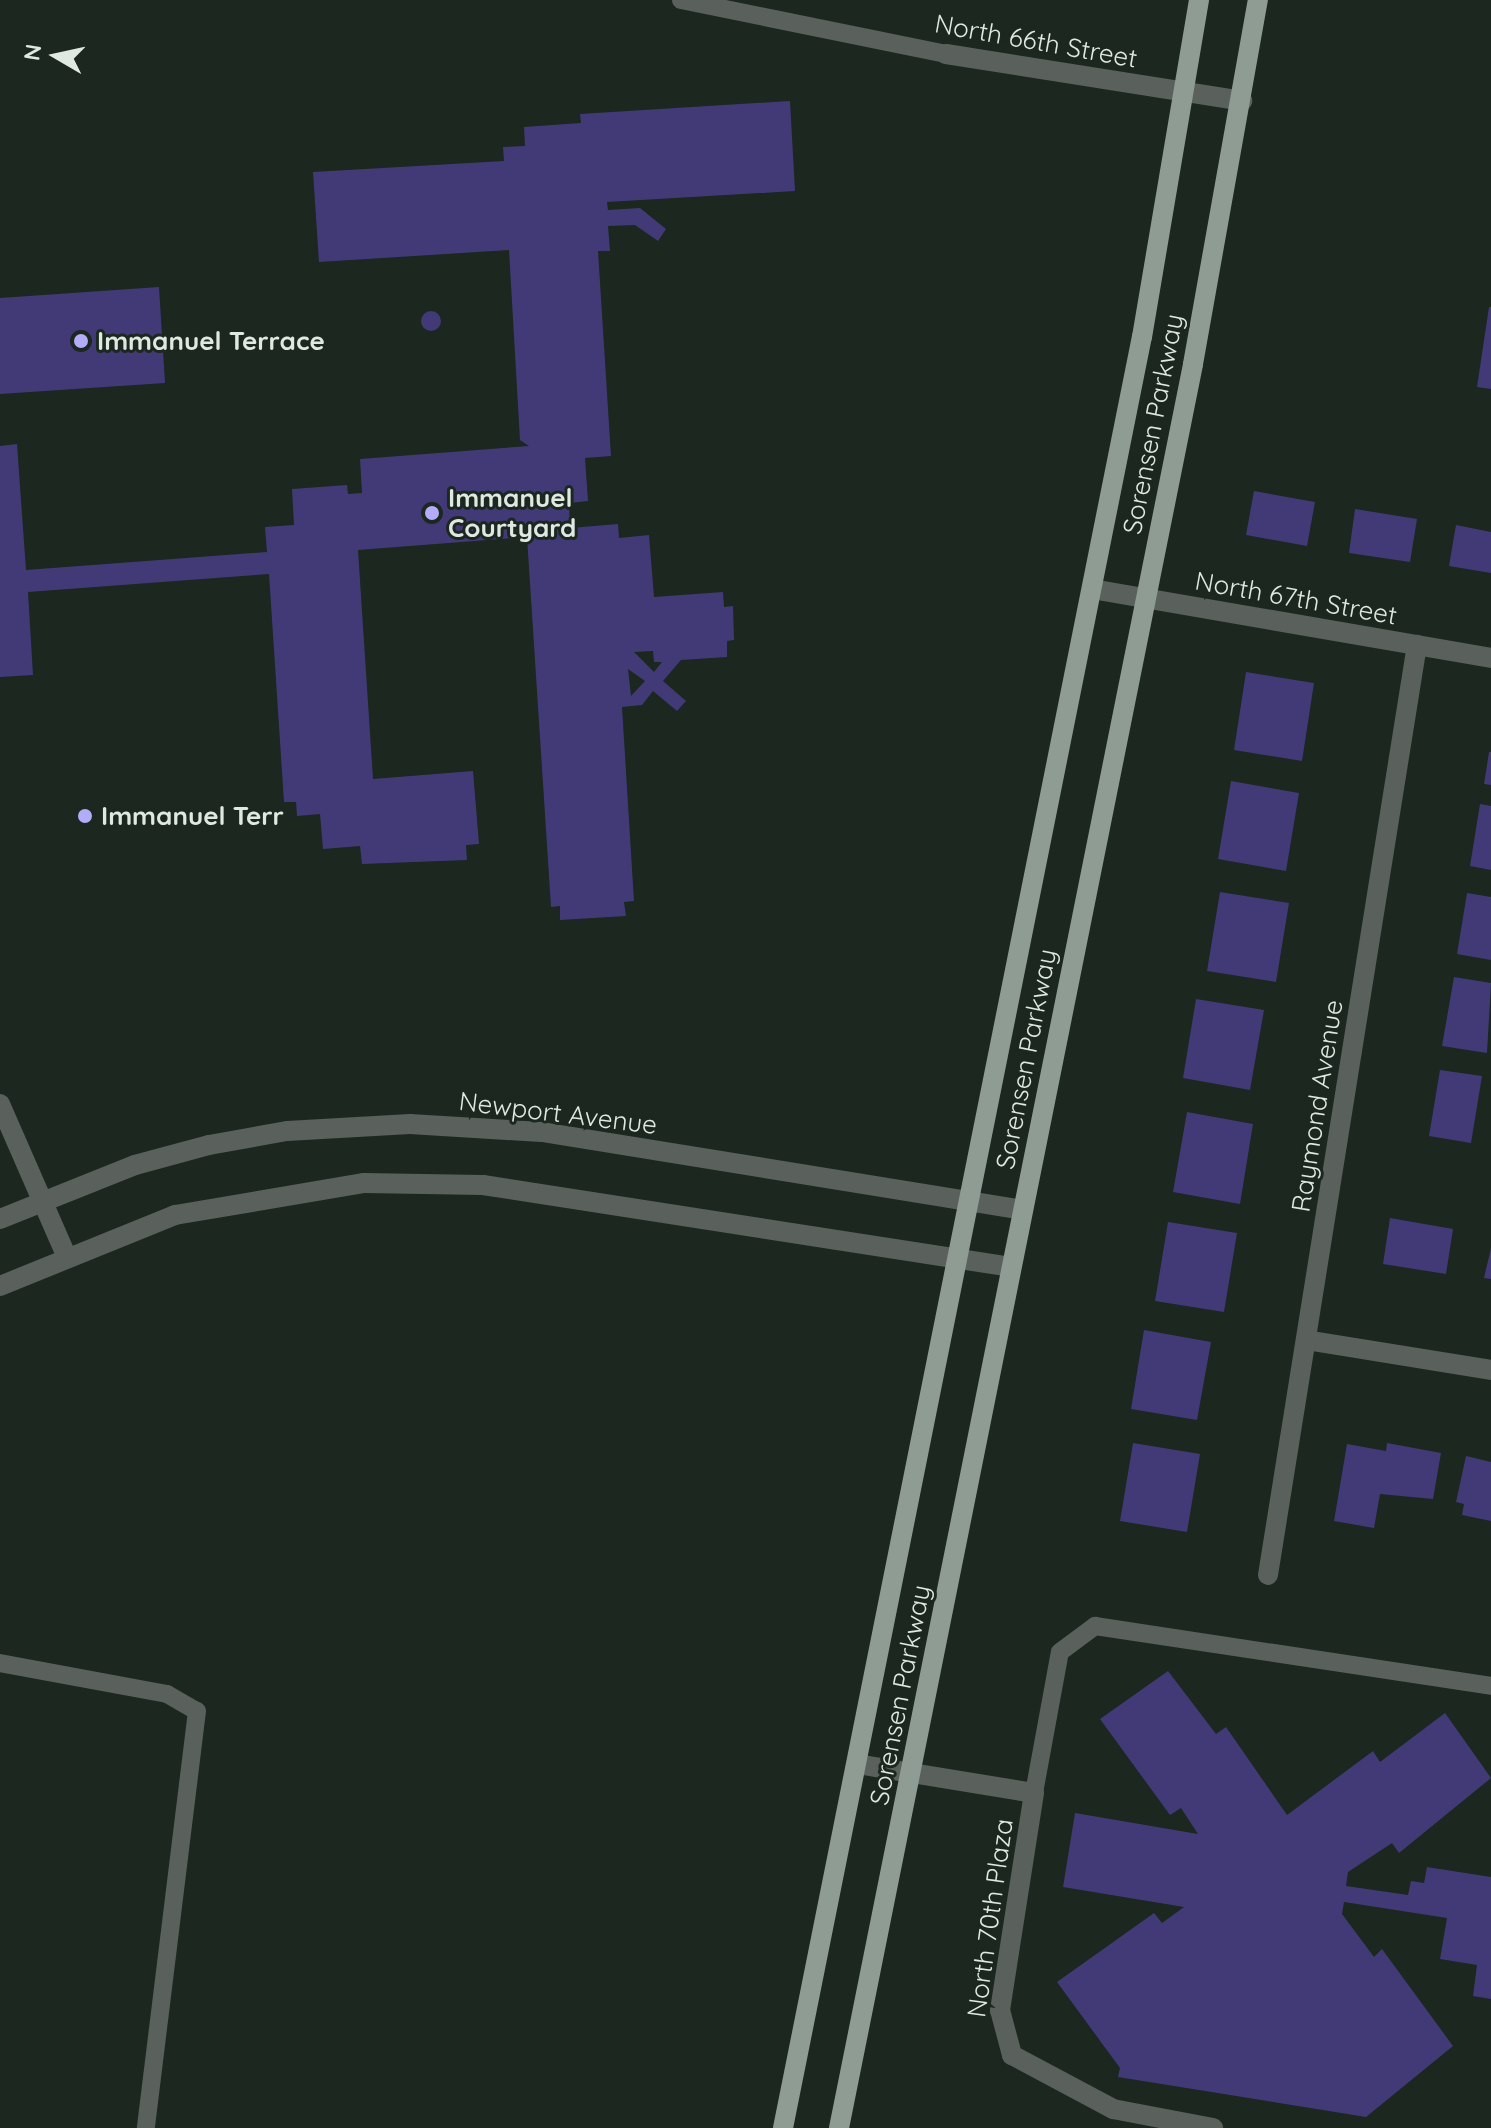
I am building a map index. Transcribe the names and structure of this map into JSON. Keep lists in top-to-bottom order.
{
  "streets": {
    "main road": ["Sorensen Parkway"],
    "street": [
      "North 66th Street",
      "North 67th Street",
      "Raymond Avenue",
      "Newport Avenue",
      "North 70th Plaza"
    ]
  },
  "crossings": [
    ["North 66th Street", "Sorensen Parkway"],
    ["Sorensen Parkway", "North 67th Street"],
    ["Sorensen Parkway", "Newport Avenue"],
    ["Sorensen Parkway", "North 70th Plaza"],
    ["North 67th Street", "Raymond Avenue"]
  ],
  "places": ["Immanuel Terrace", "Immanuel Courtyard", "Immanuel Terr"],
  "north": "left"
}
